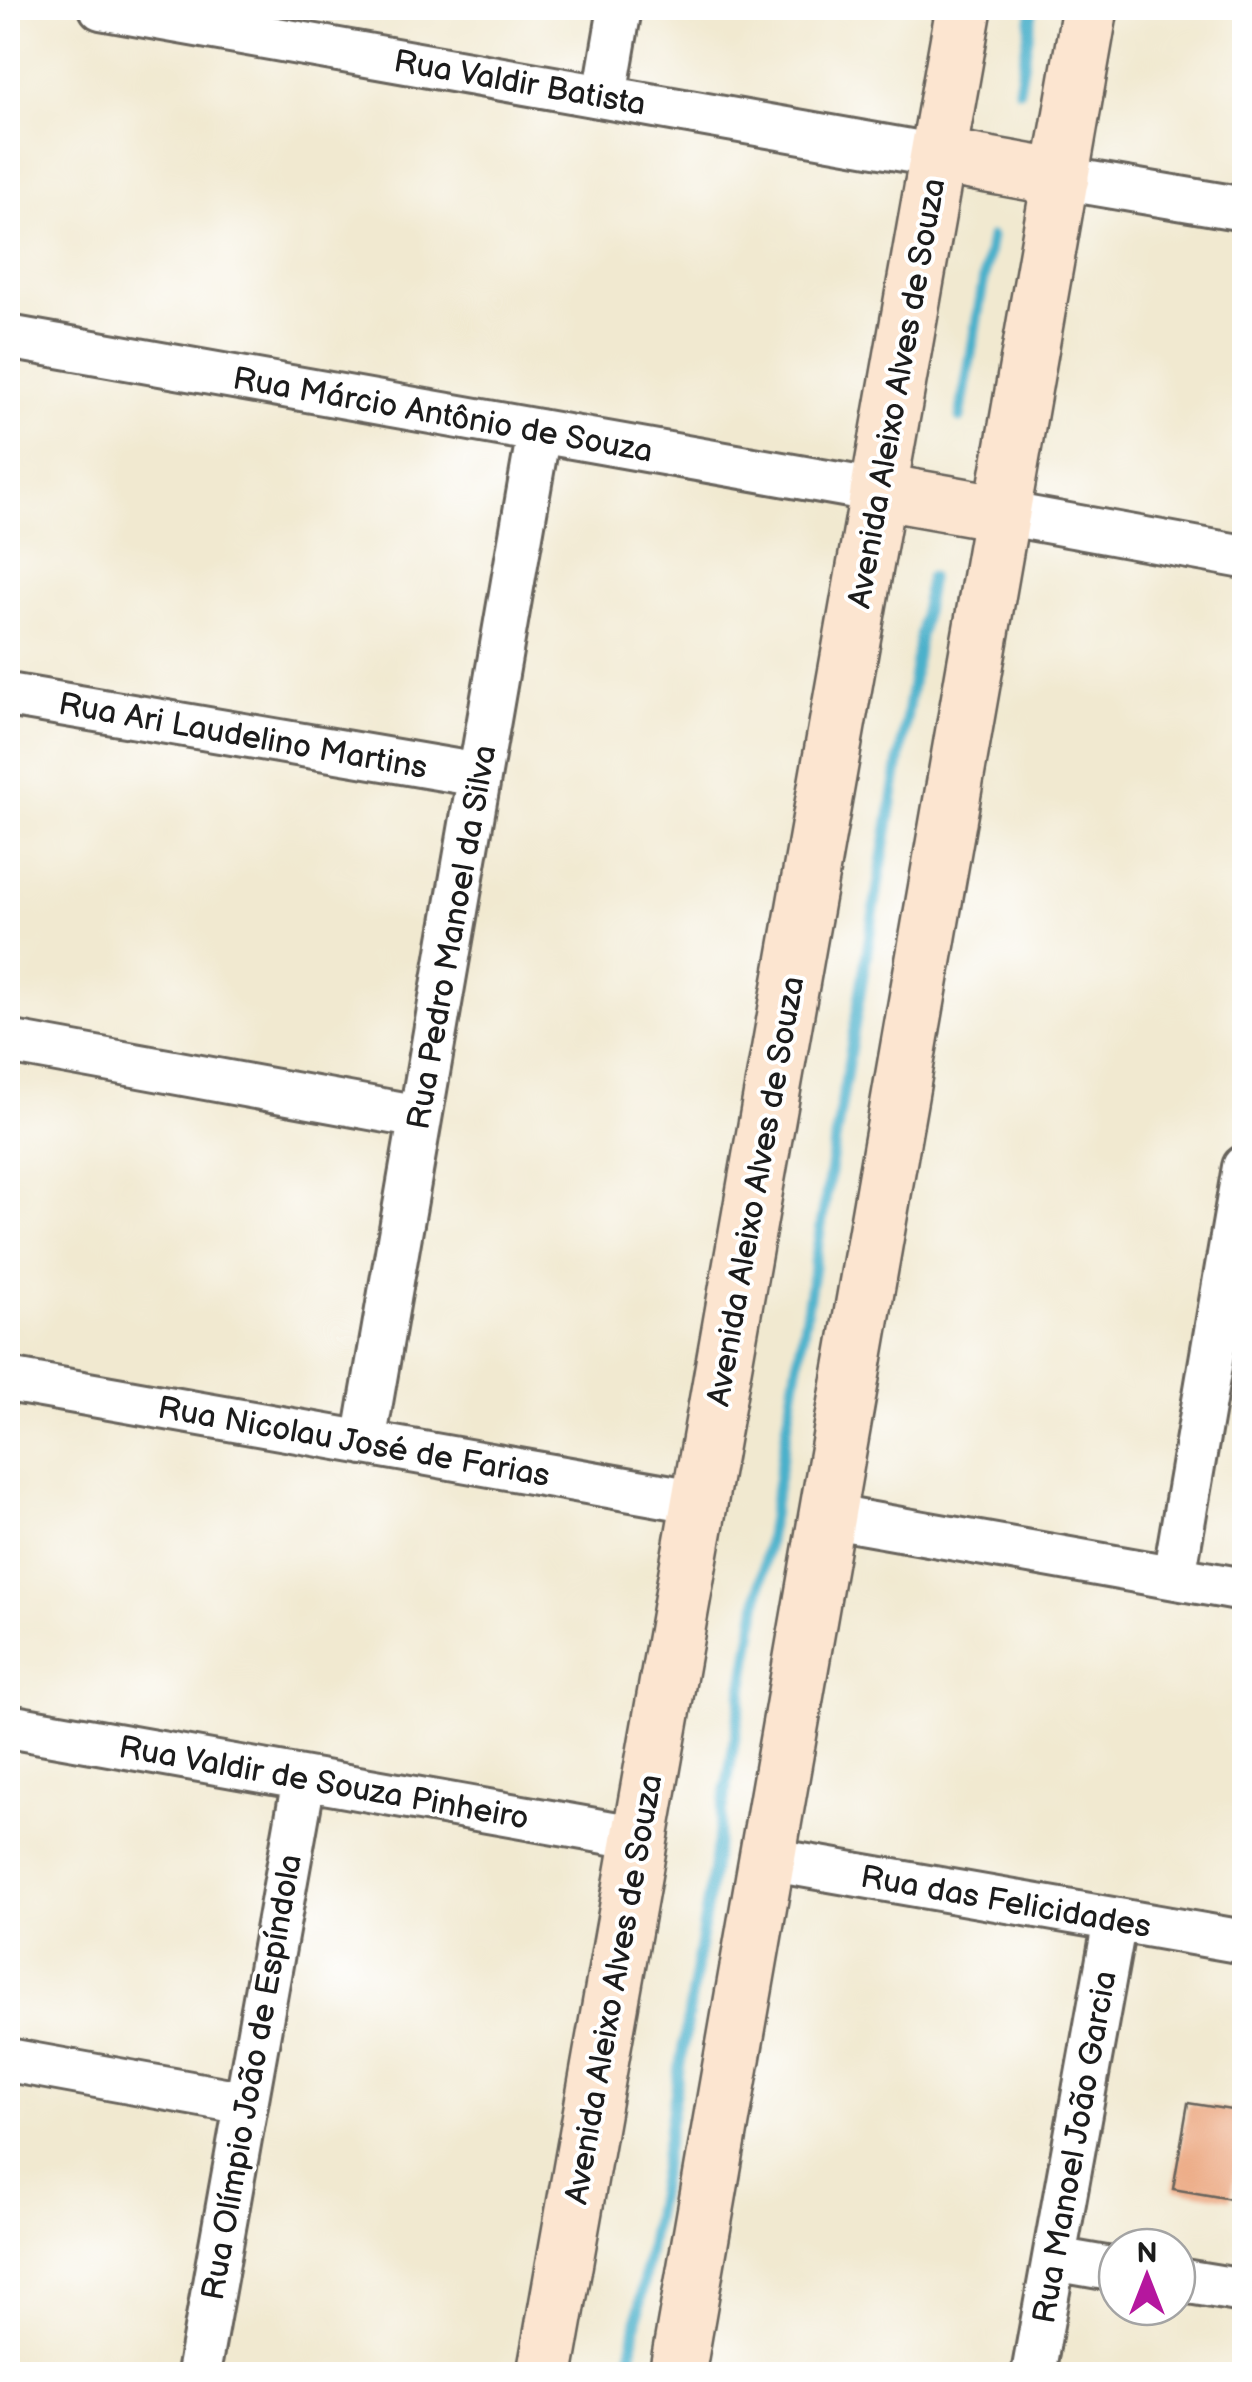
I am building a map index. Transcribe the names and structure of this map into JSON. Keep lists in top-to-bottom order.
{
  "streets": {
    "street": [
      "Rua Valdir Batista",
      "Avenida Aleixo Alves de Souza",
      "Rua Márcio Antônio de Souza",
      "Rua Ari Laudelino Martins",
      "Rua Pedro Manoel da Silva",
      "Rua Nicolau José de Farias",
      "Rua Valdir de Souza Pinheiro",
      "Rua das Felicidades",
      "Rua Olímpio João de Espíndola",
      "Rua Manoel João Garcia"
    ]
  },
  "crossings": [
    ["Rua Valdir Batista", "Avenida Aleixo Alves de Souza"],
    ["Avenida Aleixo Alves de Souza", "Rua Márcio Antônio de Souza"],
    ["Avenida Aleixo Alves de Souza", "Rua Nicolau José de Farias"],
    ["Avenida Aleixo Alves de Souza", "Rua Valdir de Souza Pinheiro"],
    ["Rua Márcio Antônio de Souza", "Rua Pedro Manoel da Silva"],
    ["Rua Ari Laudelino Martins", "Rua Pedro Manoel da Silva"],
    ["Rua Pedro Manoel da Silva", "Rua Nicolau José de Farias"],
    ["Rua Valdir de Souza Pinheiro", "Rua Olímpio João de Espíndola"],
    ["Rua das Felicidades", "Rua Manoel João Garcia"]
  ],
  "north": "top"
}
